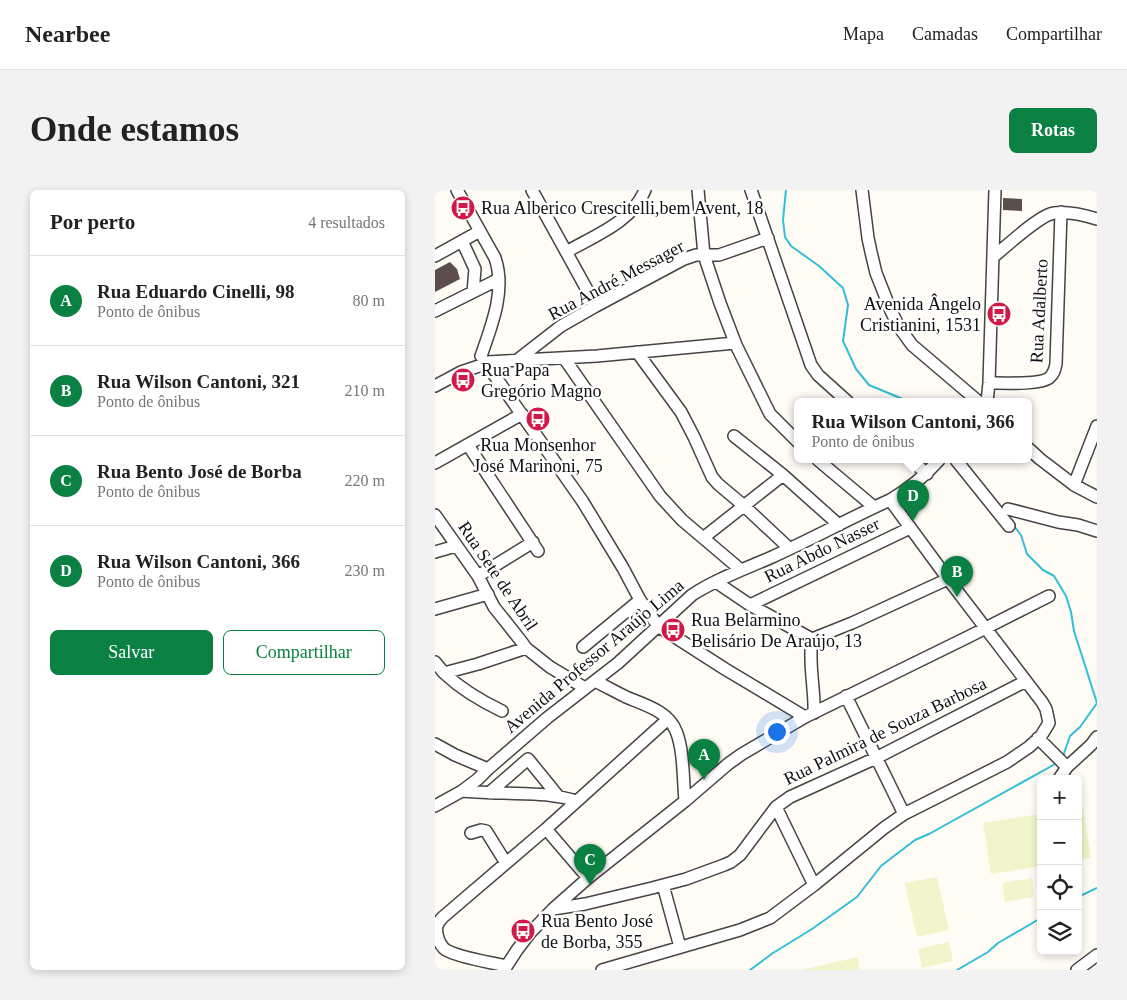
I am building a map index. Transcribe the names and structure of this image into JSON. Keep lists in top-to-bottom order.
{
  "streets": {
    "street": [
      "Rua André Messager",
      "Rua Adalberto",
      "Rua Abdo Nasser",
      "Rua Sete de Abril",
      "Avenida Professor Araújo Lima",
      "Rua Palmira de Souza Barbosa"
    ]
  },
  "crossings": [
    ["Rua Sete de Abril", "Avenida Professor Araújo Lima"]
  ],
  "places": {
    "bus stop": [
      "Rua Alberico Crescitelli,bem Avent, 18",
      "Avenida Ângelo Cristianini, 1531",
      "Rua Papa Gregório Magno",
      "Rua Monsenhor José Marinoni, 75",
      "Rua Belarmino Belisário De Araújo, 13",
      "Rua Bento José de Borba, 355"
    ]
  },
  "page": {
    "header": "Nearbee",
    "nav": ["Mapa", "Camadas", "Compartilhar"],
    "buttons": [
      "Rotas",
      ["Salvar", "Compartilhar"]
    ],
    "title": "Onde estamos",
    "heading": ["Por perto", "4 resultados"],
    "list": [
      {
        "mark": "A",
        "name": "Rua Eduardo Cinelli, 98",
        "note": "Ponto de ônibus",
        "value": "80 m"
      },
      {
        "mark": "B",
        "name": "Rua Wilson Cantoni, 321",
        "note": "Ponto de ônibus",
        "value": "210 m"
      },
      {
        "mark": "C",
        "name": "Rua Bento José de Borba",
        "note": "Ponto de ônibus",
        "value": "220 m"
      },
      {
        "mark": "D",
        "name": "Rua Wilson Cantoni, 366",
        "note": "Ponto de ônibus",
        "value": "230 m"
      }
    ],
    "popup": ["Rua Wilson Cantoni, 366", "Ponto de ônibus"],
    "pins": [
      "D",
      "B",
      "A",
      "C"
    ],
    "map_buttons": ["+", "−"]
  }
}
